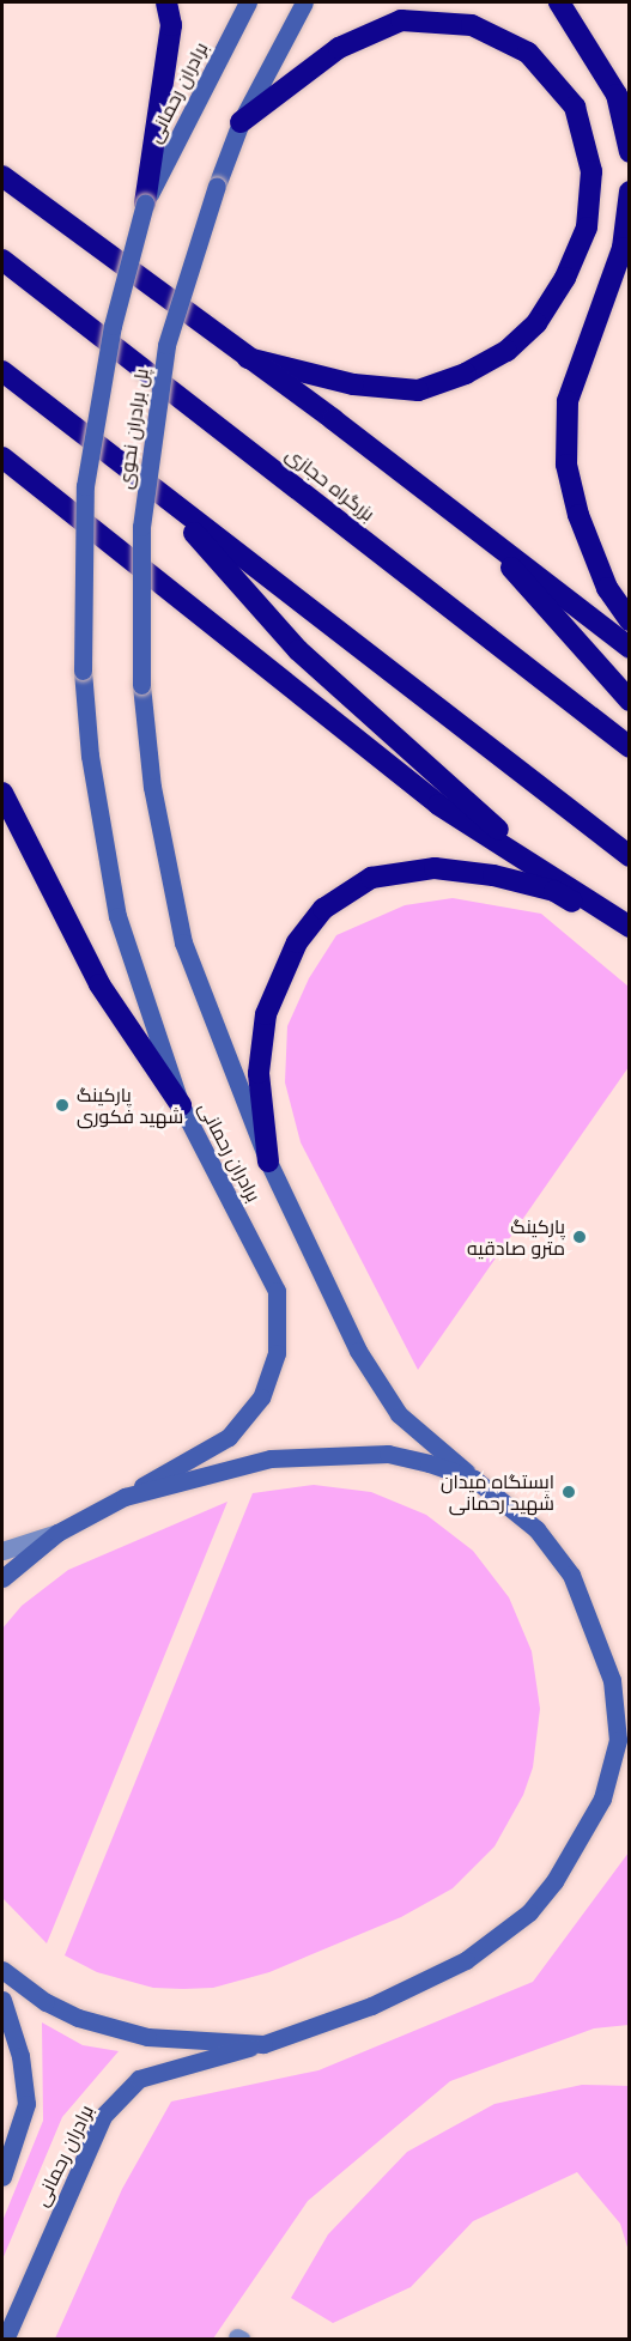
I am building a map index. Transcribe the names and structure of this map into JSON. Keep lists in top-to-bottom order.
{
  "streets": {
    "highway": ["بزرگراه حجازی"],
    "main road": ["برادران رحمانی", "پل برادران نحوی"]
  },
  "crossings": [
    ["برادران رحمانی", "پل برادران نحوی"]
  ],
  "places": ["پارکینگ شهید فکوری", "پارکینگ مترو صادقیه", "ایستگاه میدان شهید رحمانی"]
}
